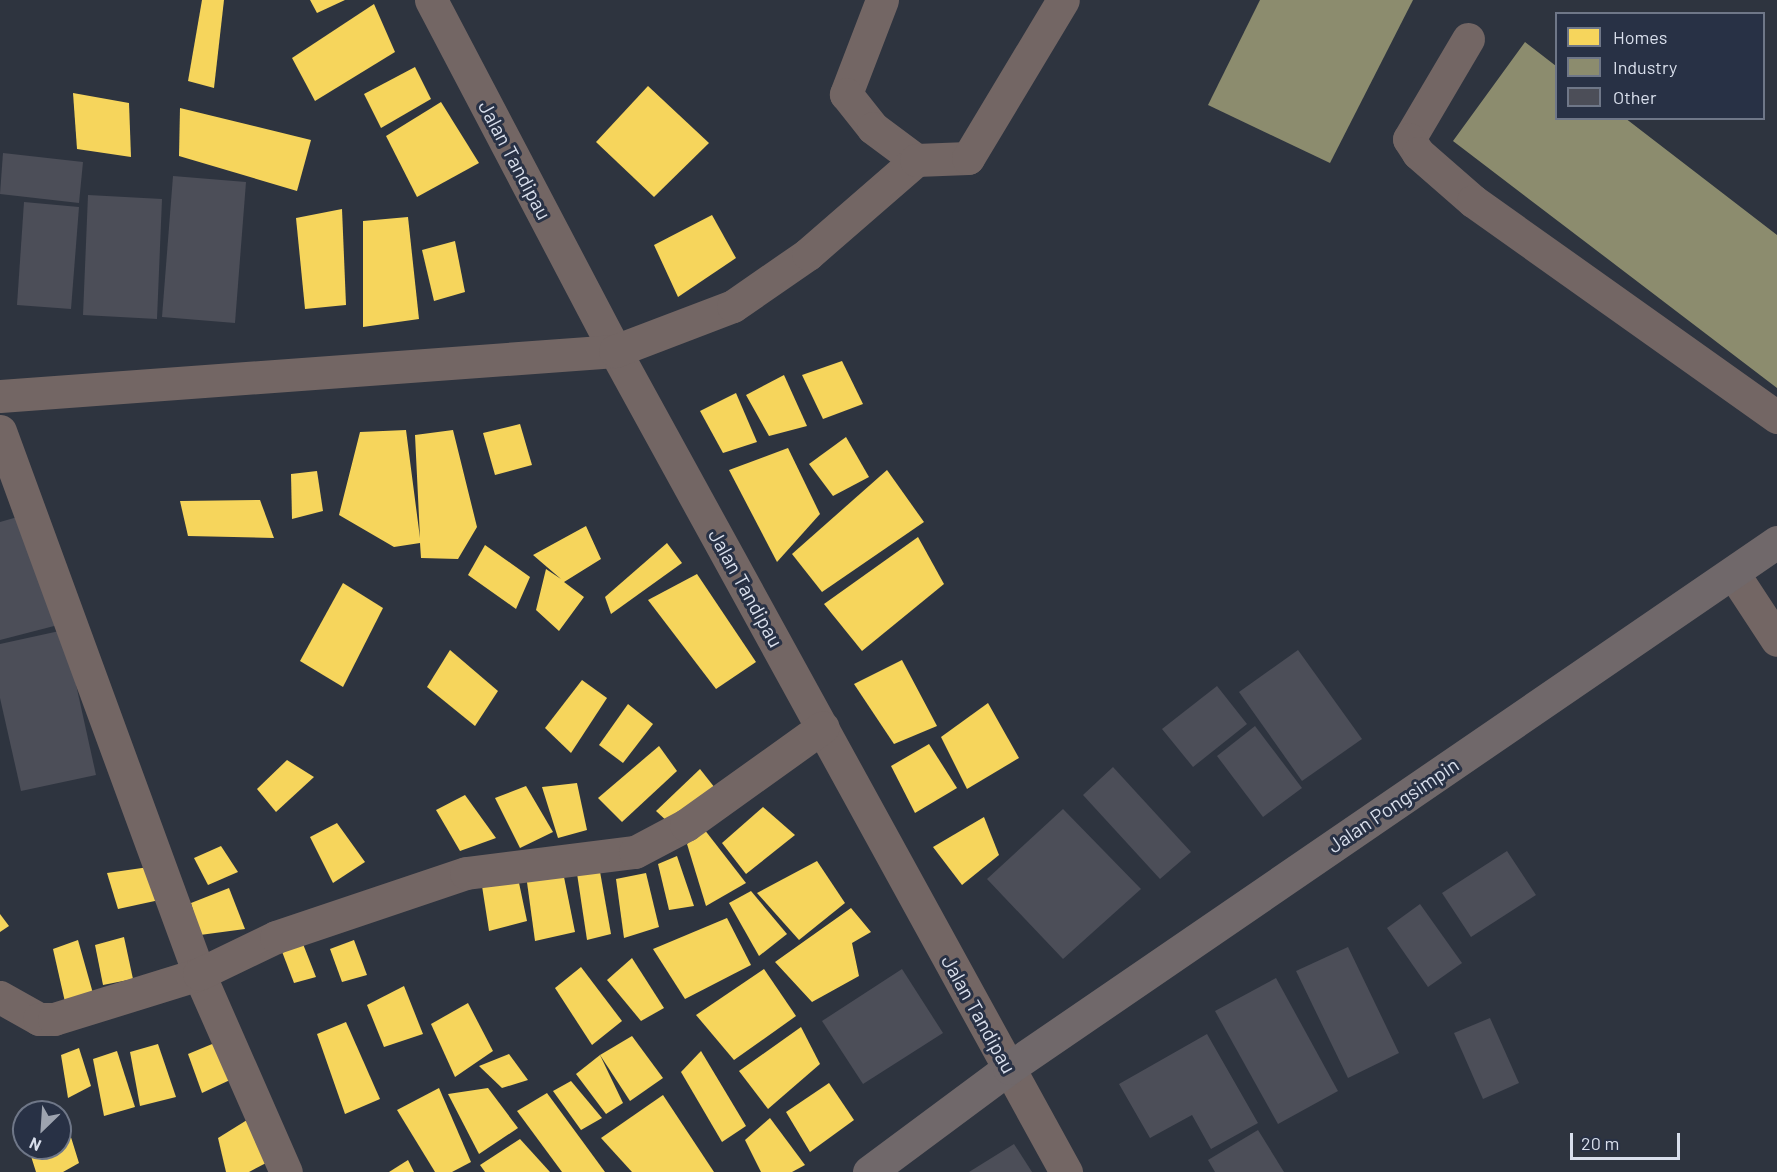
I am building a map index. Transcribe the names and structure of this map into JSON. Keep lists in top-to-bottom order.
{
  "streets": {
    "main road": ["Jalan Pongsimpin"],
    "street": ["Jalan Tandipau"]
  },
  "crossings": [
    ["Jalan Tandipau", "Jalan Pongsimpin"]
  ],
  "legend": ["Homes", "Industry", "Other"],
  "scale_bar": "20 m",
  "north": "bottom left"
}
